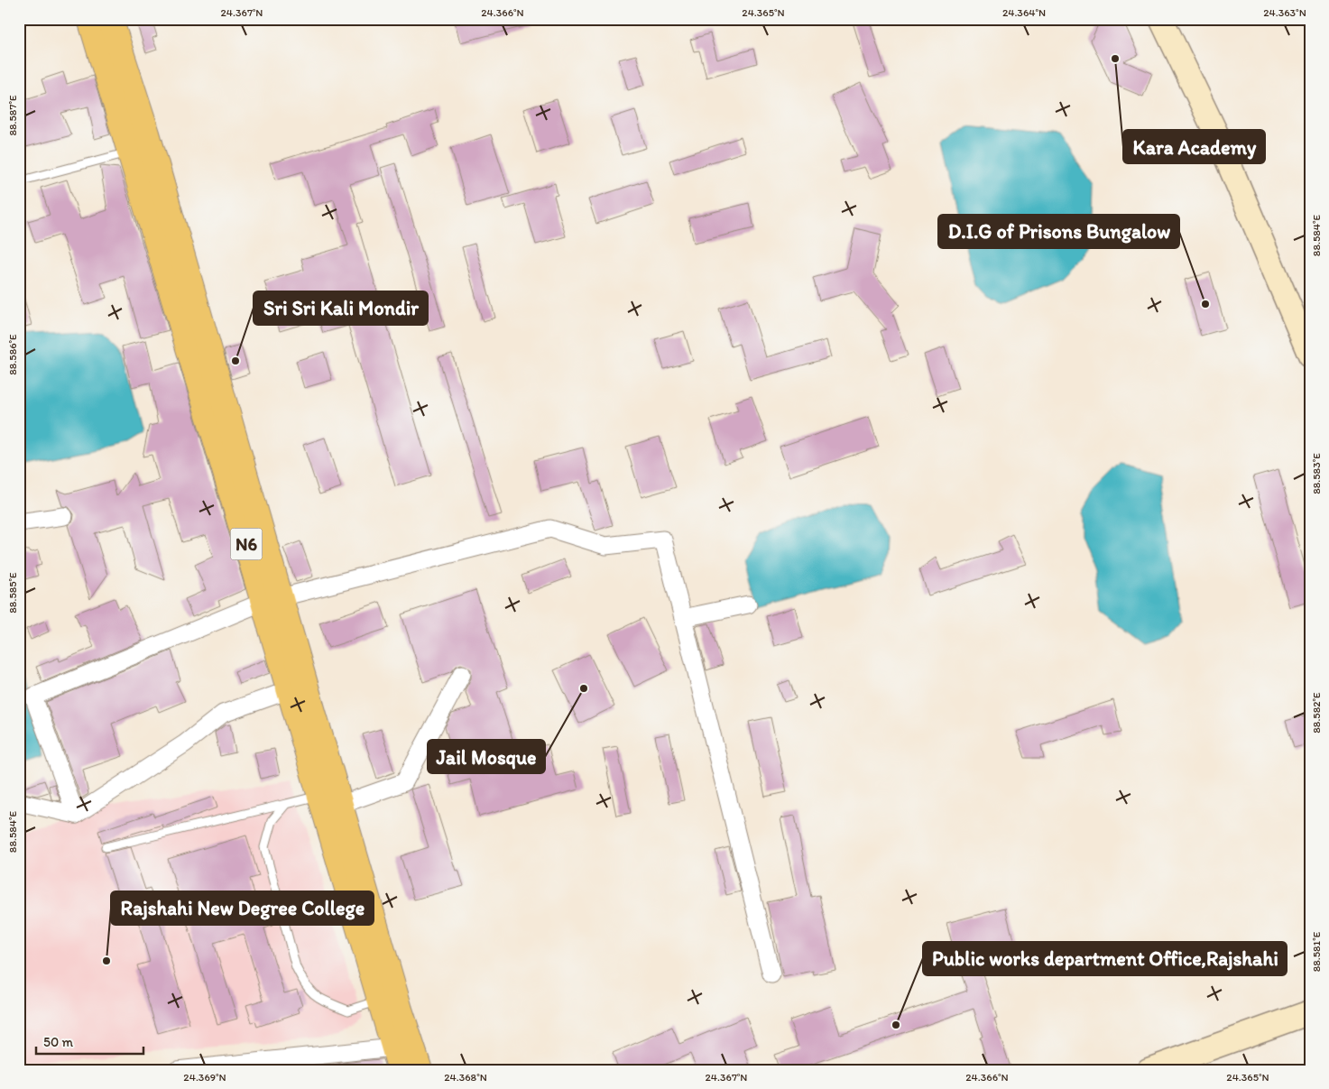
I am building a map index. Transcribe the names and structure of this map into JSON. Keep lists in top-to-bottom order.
{
  "streets": {
    "highway": ["N6"]
  },
  "places": [
    "Kara Academy",
    "D.I.G of Prisons Bungalow",
    "Sri Sri Kali Mondir",
    "Jail Mosque",
    "Rajshahi New Degree College",
    "Public works department Office,Rajshahi"
  ],
  "scale_bar": "50 m",
  "coordinates": [
    "24.367°N",
    "24.366°N",
    "24.365°N",
    "24.364°N",
    "24.363°N",
    "88.587°E",
    "88.584°E",
    "88.586°E",
    "88.583°E",
    "88.585°E",
    "88.582°E",
    "88.581°E",
    "24.369°N",
    "24.368°N"
  ]
}
